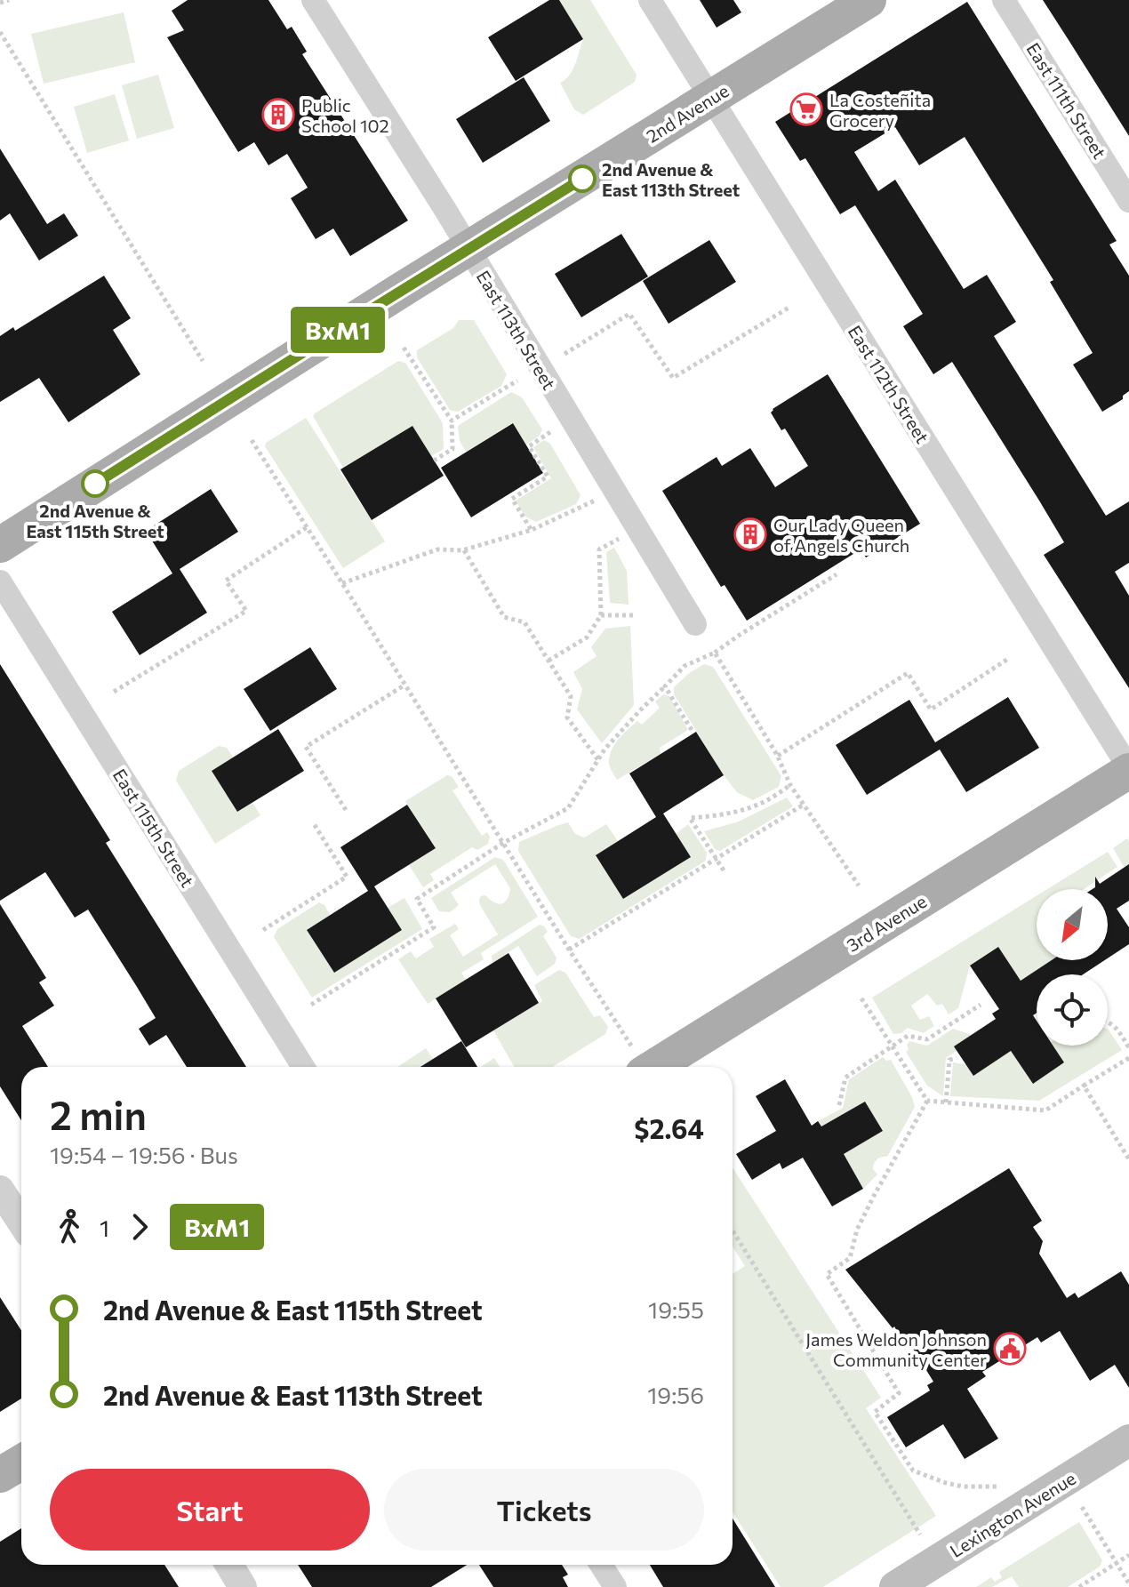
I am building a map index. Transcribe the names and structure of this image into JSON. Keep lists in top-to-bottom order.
{
  "streets": {
    "main road": ["2nd Avenue", "3rd Avenue", "Lexington Avenue"],
    "street": [
      "East 111th Street",
      "East 113th Street",
      "East 112th Street",
      "East 115th Street"
    ]
  },
  "crossings": [
    ["2nd Avenue", "East 113th Street"],
    ["2nd Avenue", "East 112th Street"],
    ["East 112th Street", "3rd Avenue"]
  ],
  "places": {
    "supermarket": ["La Costeñita Grocery"],
    "building": ["Public School 102", "Our Lady Queen of Angels Church"],
    "other": ["2nd Avenue & East 113th Street", "2nd Avenue & East 115th Street"],
    "public building": ["James Weldon Johnson Community Center"]
  },
  "lines": ["bus line BxM1"],
  "north": "bottom left",
  "page": {
    "on_map": "BxM1",
    "heading": ["2 min", "19:54 – 19:56 · Bus", "$2.64"],
    "legs": ["1", "BxM1"],
    "list": [
      {
        "name": "2nd Avenue & East 115th Street",
        "value": "19:55"
      },
      {
        "name": "2nd Avenue & East 113th Street",
        "value": "19:56"
      }
    ],
    "buttons": ["Start", "Tickets"]
  }
}
